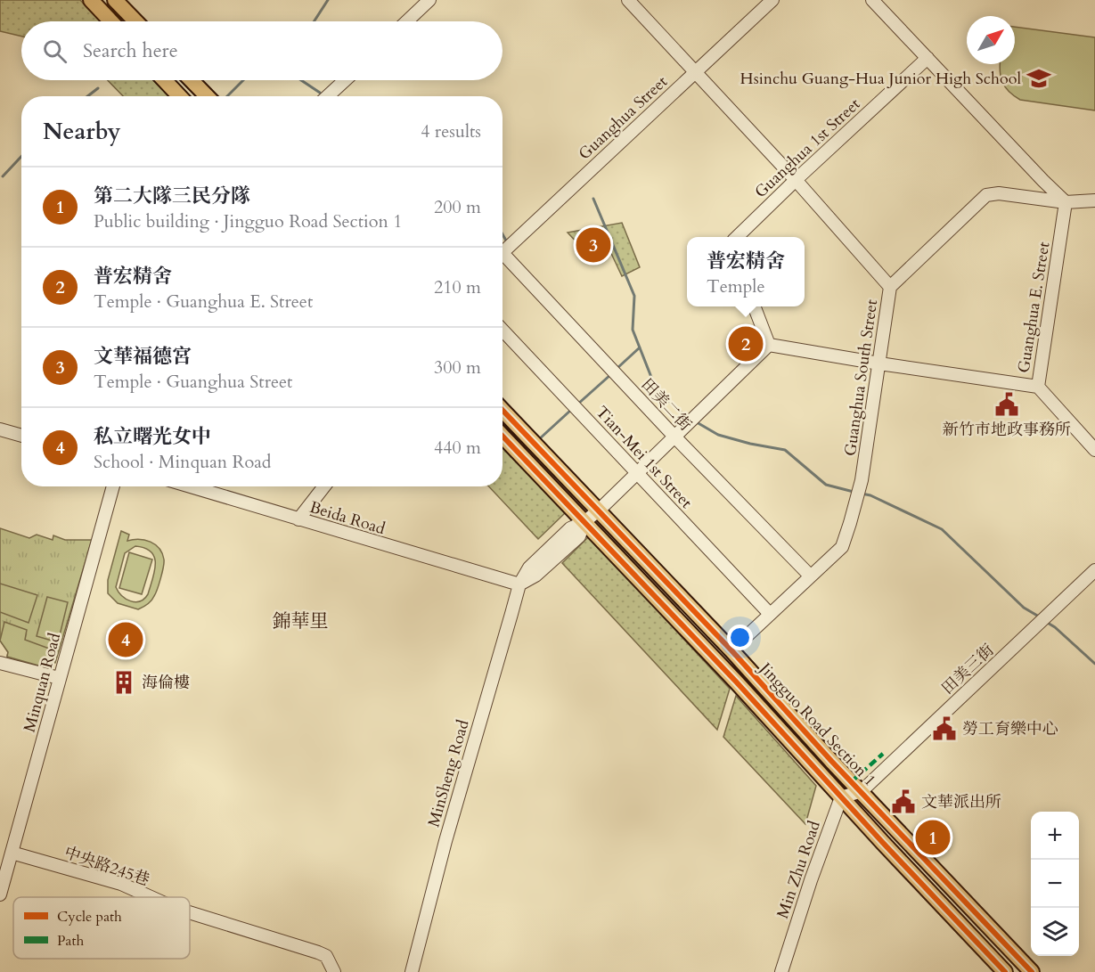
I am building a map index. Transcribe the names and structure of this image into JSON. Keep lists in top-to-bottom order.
{
  "streets": {
    "main road": ["Jingguo Road Section 1"],
    "street": [
      "Guanghua Street",
      "Guanghua 1st Street",
      "Guanghua E. Street",
      "Guanghua South Street",
      "田美二街",
      "Tian-Mei 1st Street",
      "Beida Road",
      "田美三街",
      "Minquan Road",
      "MinSheng Road",
      "中央路245巷",
      "Min Zhu Road"
    ]
  },
  "crossings": [
    ["Guanghua Street", "Guanghua South Street"],
    ["Guanghua 1st Street", "Guanghua South Street"],
    ["Guanghua E. Street", "Guanghua South Street"],
    ["Guanghua South Street", "田美二街"],
    ["Guanghua South Street", "Tian-Mei 1st Street"],
    ["Guanghua South Street", "Jingguo Road Section 1"],
    ["Beida Road", "MinSheng Road"],
    ["田美三街", "Jingguo Road Section 1"],
    ["Minquan Road", "中央路245巷"],
    ["Jingguo Road Section 1", "Min Zhu Road"]
  ],
  "districts": ["錦華里"],
  "places": {
    "school or university": ["Hsinchu Guang-Hua Junior High School"],
    "public building": ["新竹市地政事務所", "勞工育樂中心", "文華派出所"],
    "building": ["海倫樓"]
  },
  "legend": ["Cycle path", "Path"],
  "north": "top right",
  "page": {
    "search": "Search here",
    "heading": ["Nearby", "4 results"],
    "list": [
      {
        "mark": "1",
        "name": "第二大隊三民分隊",
        "note": "Public building · Jingguo Road Section 1",
        "value": "200 m"
      },
      {
        "mark": "2",
        "name": "普宏精舍",
        "note": "Temple · Guanghua E. Street",
        "value": "210 m"
      },
      {
        "mark": "3",
        "name": "文華福德宮",
        "note": "Temple · Guanghua Street",
        "value": "300 m"
      },
      {
        "mark": "4",
        "name": "私立曙光女中",
        "note": "School · Minquan Road",
        "value": "440 m"
      }
    ],
    "pins": [
      "3",
      "2",
      "4",
      "1"
    ],
    "popup": ["普宏精舍", "Temple"],
    "map_buttons": ["+", "−"]
  }
}
